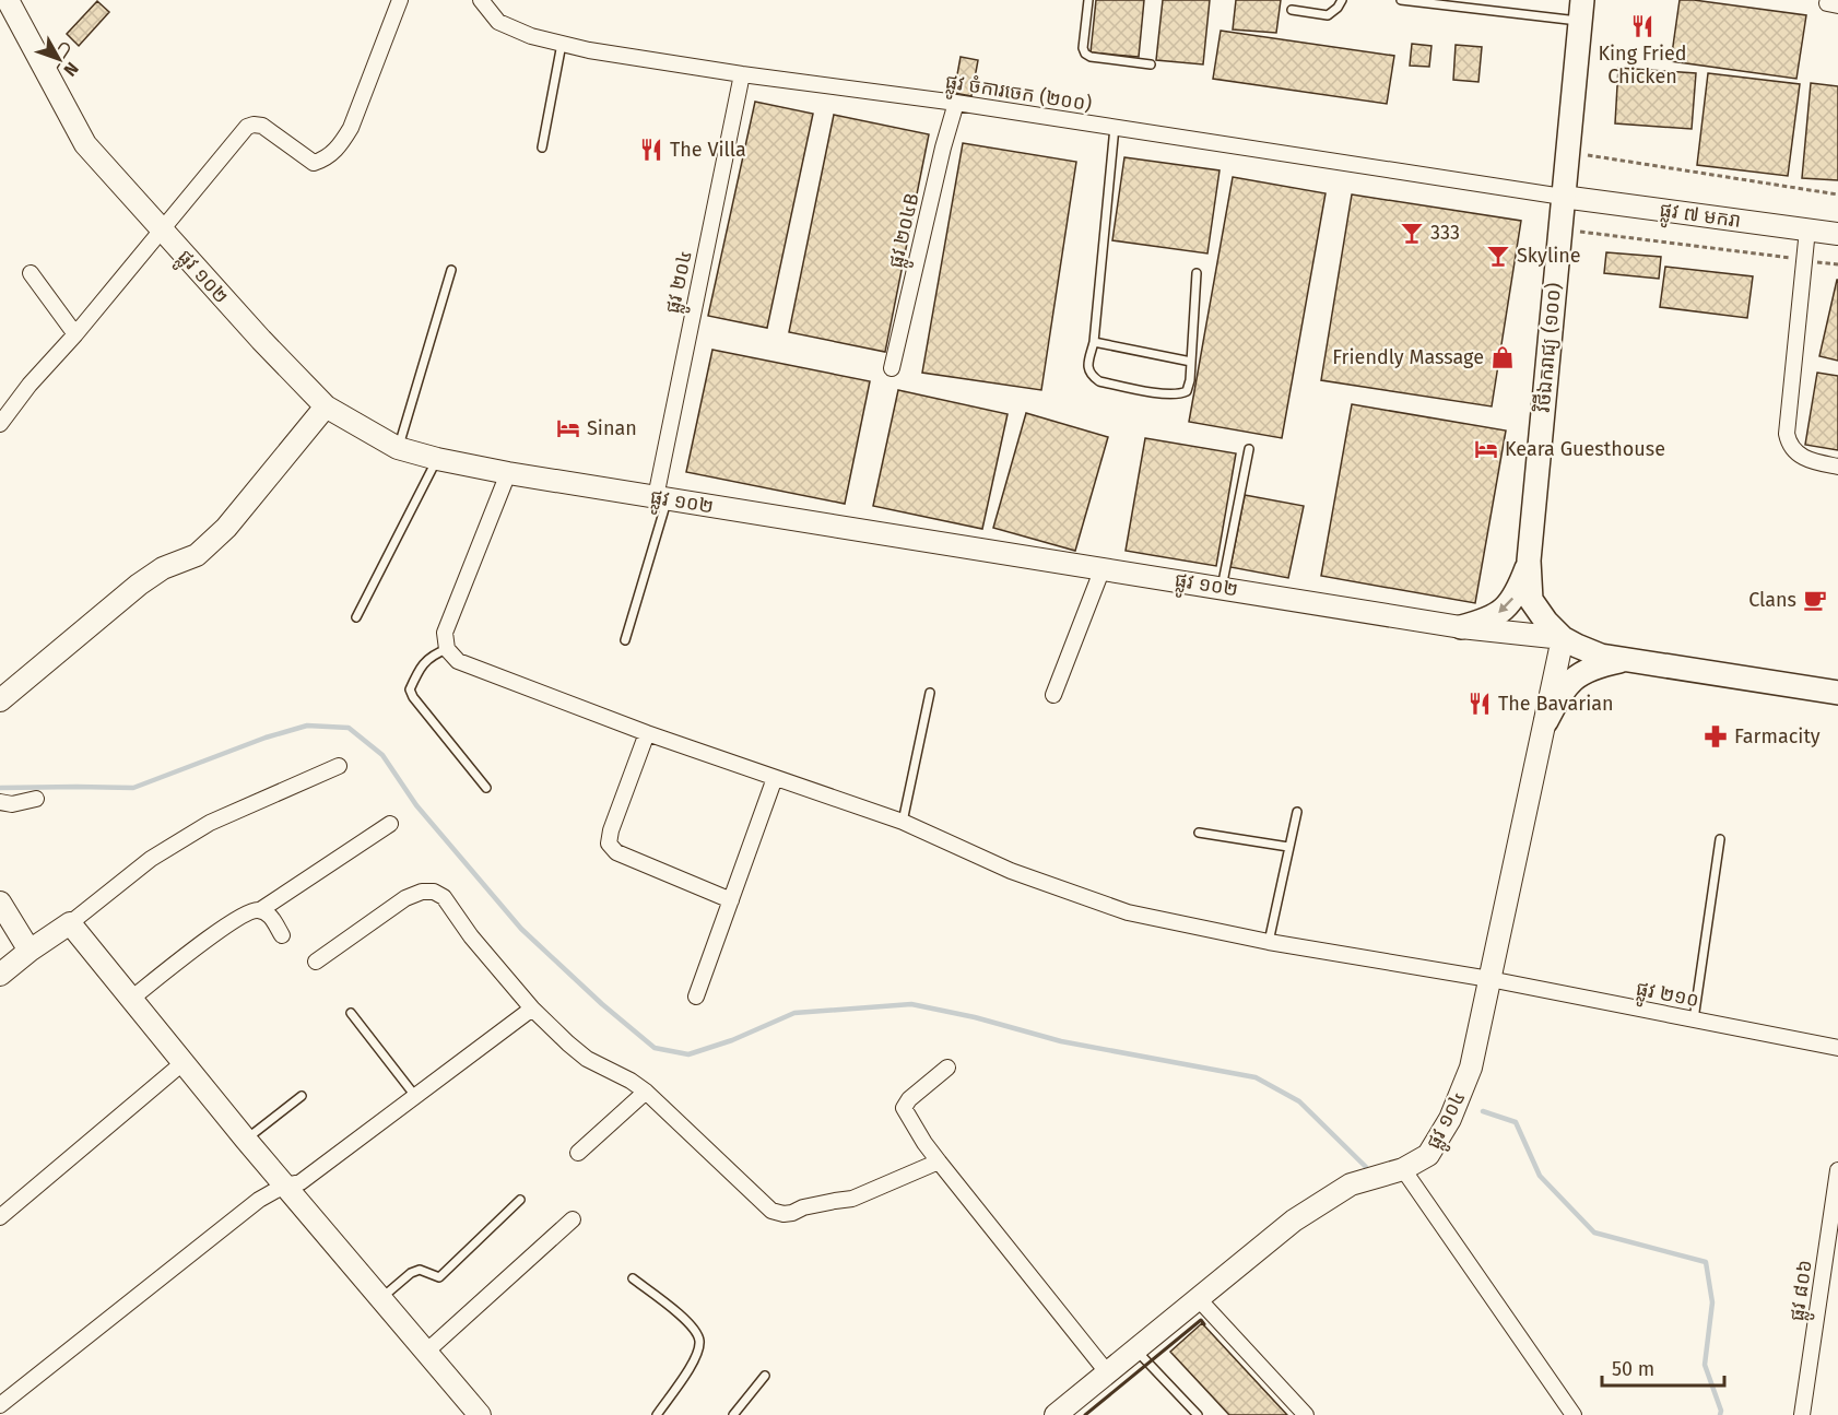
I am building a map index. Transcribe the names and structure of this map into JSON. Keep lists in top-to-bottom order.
{
  "streets": {
    "main road": ["វិថីឯករាជ្យ (១០០)"],
    "street": [
      "ផ្លូវ ចំការចេក (២០០)",
      "ផ្លូវ ៧ មករា",
      "ផ្លូវ ២០៤B",
      "ផ្លូវ ១០២",
      "ផ្លូវ ២០៤",
      "ផ្លូវ ២១០",
      "ផ្លូវ ១០៤",
      "ផ្លូវ ៨០៦"
    ]
  },
  "crossings": [
    ["ផ្លូវ ចំការចេក (២០០)", "ផ្លូវ ៧ មករា"],
    ["ផ្លូវ ចំការចេក (២០០)", "ផ្លូវ ២០៤B"],
    ["ផ្លូវ ចំការចេក (២០០)", "ផ្លូវ ២០៤"],
    ["ផ្លូវ ចំការចេក (២០០)", "វិថីឯករាជ្យ (១០០)"],
    ["ផ្លូវ ៧ មករា", "វិថីឯករាជ្យ (១០០)"],
    ["ផ្លូវ ១០២", "ផ្លូវ ២០៤"],
    ["ផ្លូវ ១០២", "វិថីឯករាជ្យ (១០០)"],
    ["ផ្លូវ ១០២", "ផ្លូវ ១០៤"],
    ["វិថីឯករាជ្យ (១០០)", "ផ្លូវ ១០៤"],
    ["ផ្លូវ ២១០", "ផ្លូវ ១០៤"]
  ],
  "places": {
    "restaurant": ["King Fried Chicken", "The Villa", "The Bavarian"],
    "bar": ["333", "Skyline"],
    "shop": ["Friendly Massage"],
    "hotel": ["Sinan", "Keara Guesthouse"],
    "cafe": ["Clans"],
    "pharmacy": ["Farmacity"]
  },
  "scale_bar": "50 m",
  "north": "bottom right"
}
